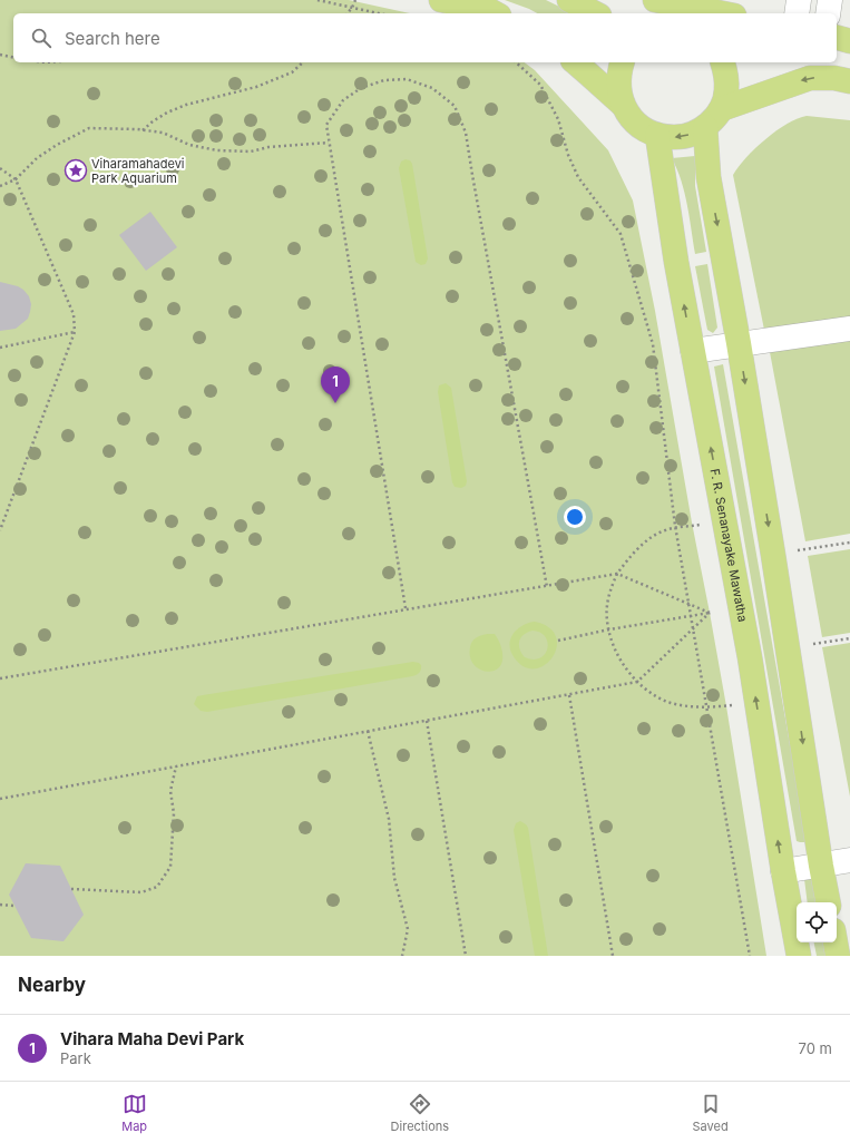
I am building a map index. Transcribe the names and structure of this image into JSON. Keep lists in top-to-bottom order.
{
  "streets": {
    "main road": ["F. R. Senanayake Mawatha"]
  },
  "places": {
    "place": ["Viharamahadevi Park Aquarium"]
  },
  "page": {
    "search": "Search here",
    "pins": "1",
    "heading": "Nearby",
    "list": [
      {
        "mark": "1",
        "name": "Vihara Maha Devi Park",
        "note": "Park",
        "value": "70 m"
      }
    ],
    "nav": ["Map", "Directions", "Saved"]
  }
}
